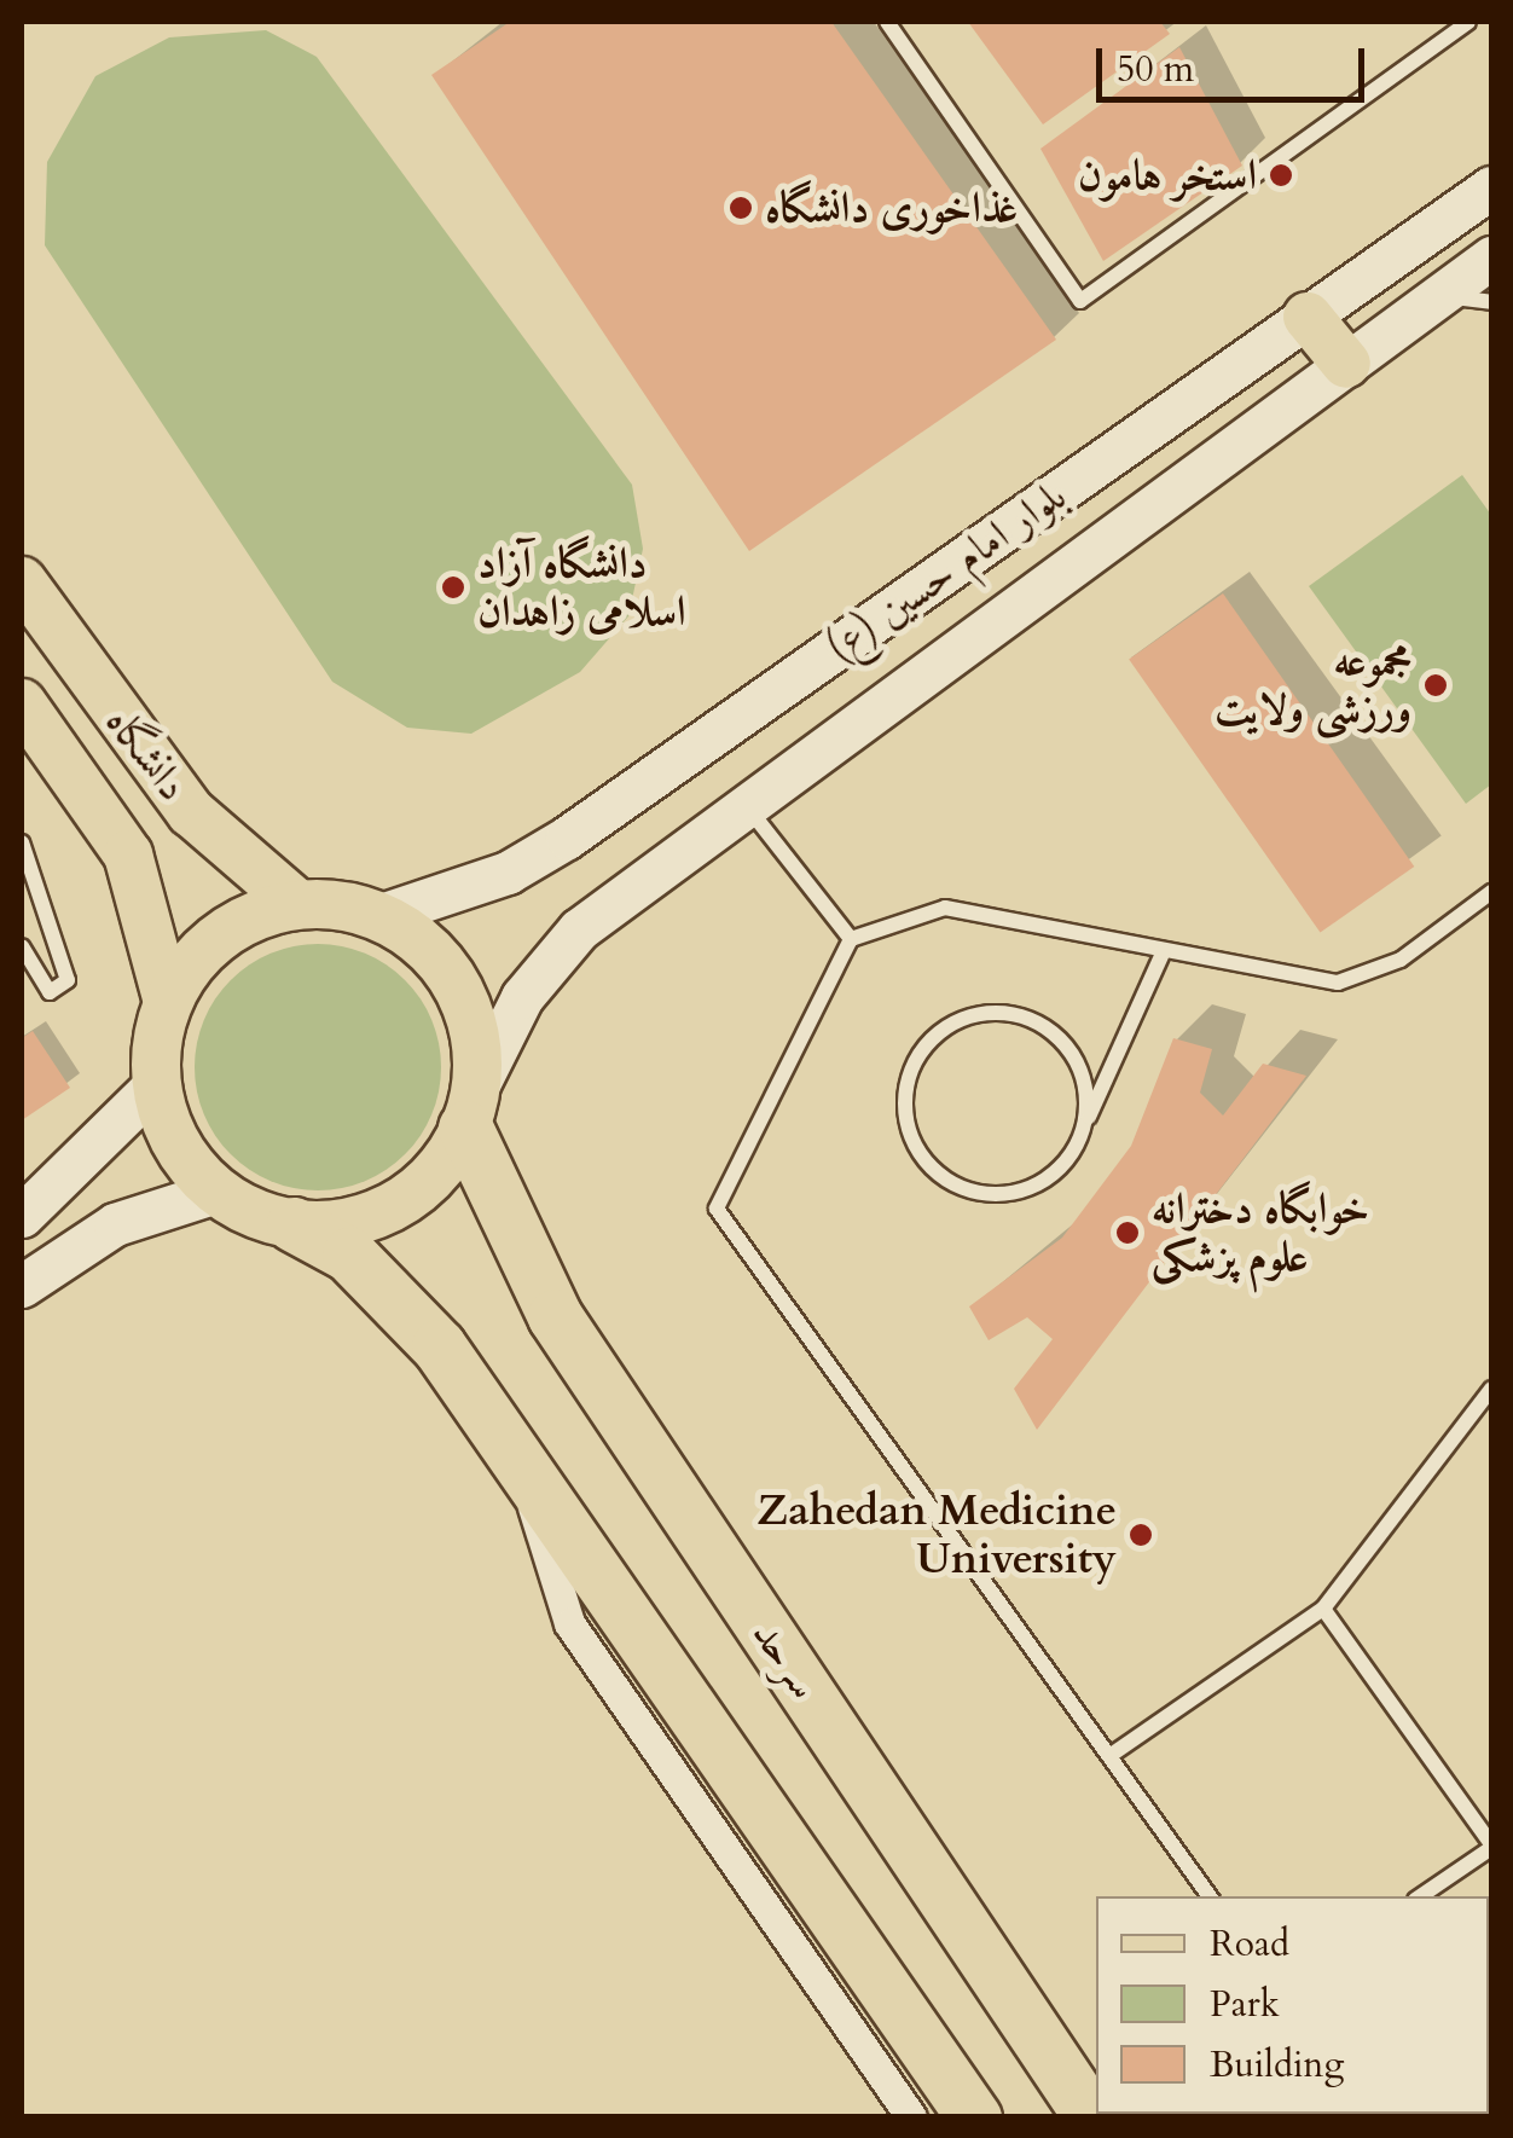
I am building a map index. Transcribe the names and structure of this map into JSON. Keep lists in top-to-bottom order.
{
  "streets": {
    "highway": ["سرحد"],
    "main road": ["بلوار امام حسین (ع)", "دانشگاه"]
  },
  "crossings": [
    ["بلوار امام حسین (ع)", "دانشگاه"],
    ["بلوار امام حسین (ع)", "سرحد"],
    ["دانشگاه", "سرحد"]
  ],
  "places": [
    "استخر هامون",
    "غذاخوری دانشگاه",
    "دانشگاه آزاد اسلامی زاهدان",
    "مجموعه ورزشی ولایت",
    "خوابگاه دخترانه علوم پزشکی",
    "Zahedan Medicine University"
  ],
  "legend": ["Road", "Park", "Building"],
  "scale_bar": "50 m"
}
